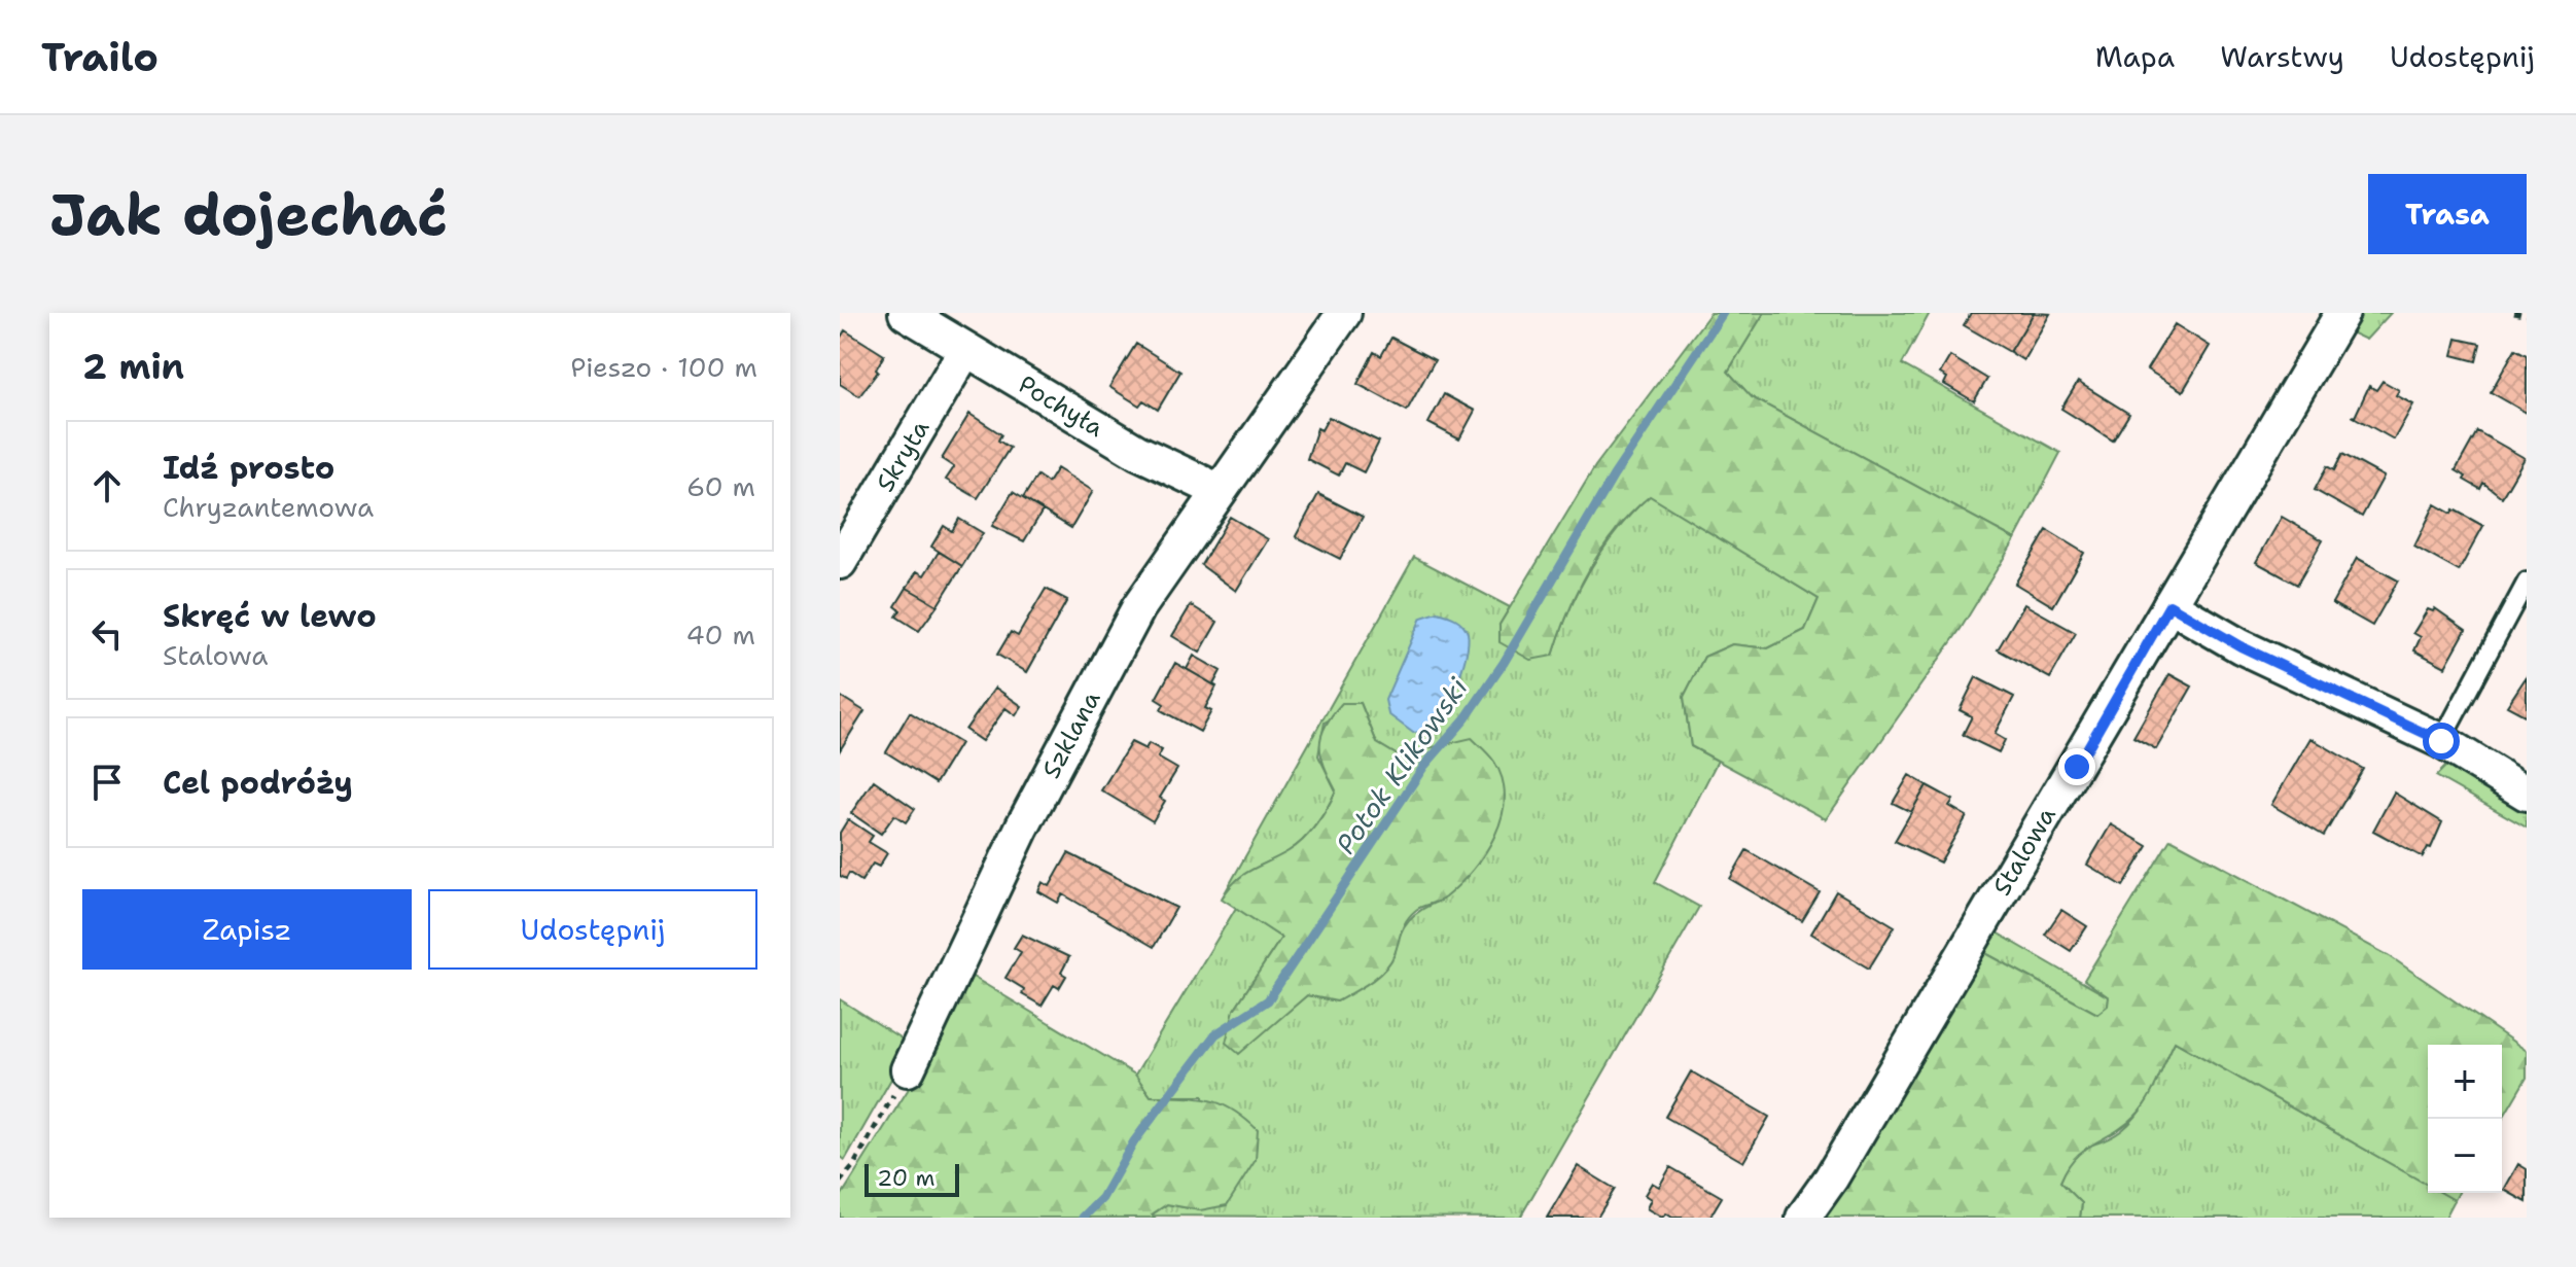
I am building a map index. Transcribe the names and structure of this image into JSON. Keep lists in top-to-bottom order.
{
  "streets": {
    "street": [
      "Pochyła",
      "Skryta",
      "Szklana",
      "Stalowa"
    ]
  },
  "crossings": [
    ["Pochyła", "Skryta"],
    ["Pochyła", "Szklana"]
  ],
  "water": ["Potok Klikowski"],
  "scale_bar": "20 m",
  "page": {
    "header": "Trailo",
    "nav": ["Mapa", "Warstwy", "Udostępnij"],
    "buttons": [
      "Trasa",
      ["Zapisz", "Udostępnij"]
    ],
    "title": "Jak dojechać",
    "heading": ["2 min", "Pieszo · 100 m"],
    "list": [
      ["Idź prosto", "Chryzantemowa", "60 m"],
      ["Skręć w lewo", "Stalowa", "40 m"],
      "Cel podróży"
    ],
    "map_buttons": ["+", "−"],
    "scale": "20 m"
  }
}
